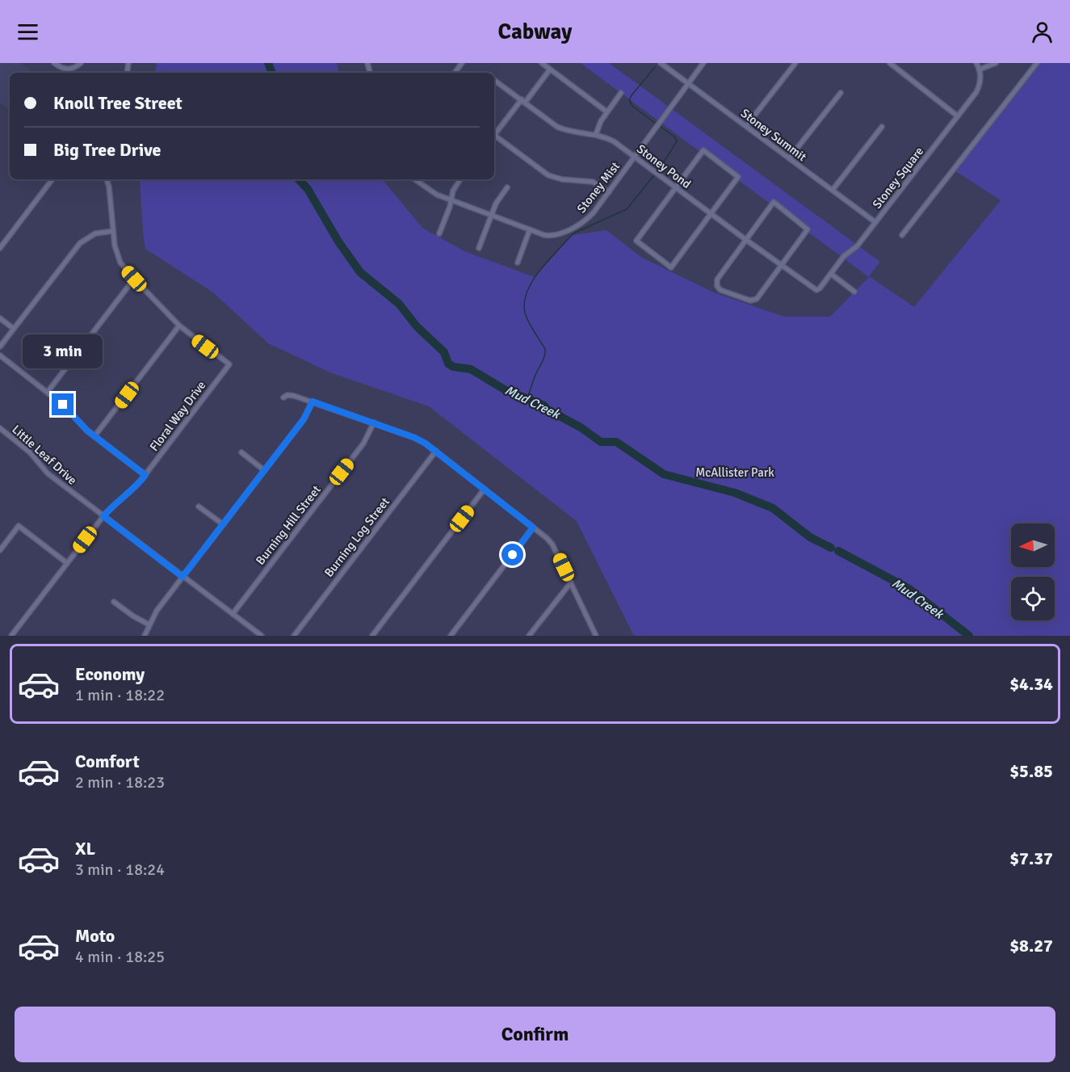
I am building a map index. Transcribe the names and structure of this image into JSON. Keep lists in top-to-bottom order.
{
  "streets": {
    "street": [
      "Stoney Summit",
      "Stoney Pond",
      "Stoney Square",
      "Stoney Mist",
      "Floral Way Drive",
      "Little Leaf Drive",
      "Burning Hill Street",
      "Burning Log Street"
    ]
  },
  "crossings": [
    ["Stoney Summit", "Stoney Square"],
    ["Stoney Summit", "Stoney Mist"],
    ["Stoney Pond", "Stoney Square"],
    ["Stoney Pond", "Stoney Mist"],
    ["Floral Way Drive", "Little Leaf Drive"],
    ["Little Leaf Drive", "Burning Hill Street"]
  ],
  "water": ["Mud Creek"],
  "parks": ["McAllister Park"],
  "north": "left",
  "page": {
    "header": "Cabway",
    "banner": ["Knoll Tree Street", "Big Tree Drive"],
    "bubble": "3 min",
    "list": [
      {
        "name": "Economy",
        "note": "1 min · 18:22",
        "value": "$4.34"
      },
      {
        "name": "Comfort",
        "note": "2 min · 18:23",
        "value": "$5.85"
      },
      {
        "name": "XL",
        "note": "3 min · 18:24",
        "value": "$7.37"
      },
      {
        "name": "Moto",
        "note": "4 min · 18:25",
        "value": "$8.27"
      }
    ],
    "buttons": "Confirm"
  }
}
